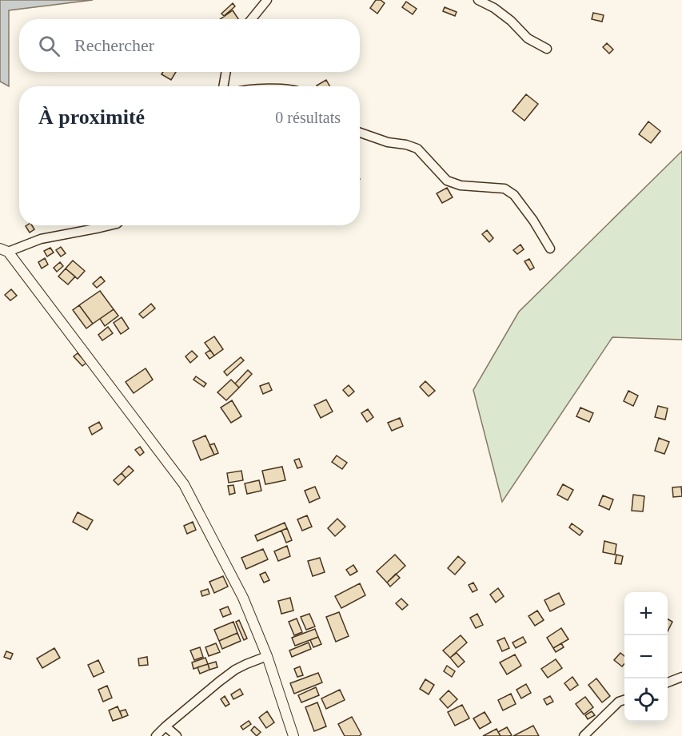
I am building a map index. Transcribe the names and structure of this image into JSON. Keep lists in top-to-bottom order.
{
  "page": {
    "search": "Rechercher",
    "heading": ["À proximité", "0 résultats"],
    "map_buttons": ["+", "−"]
  }
}
